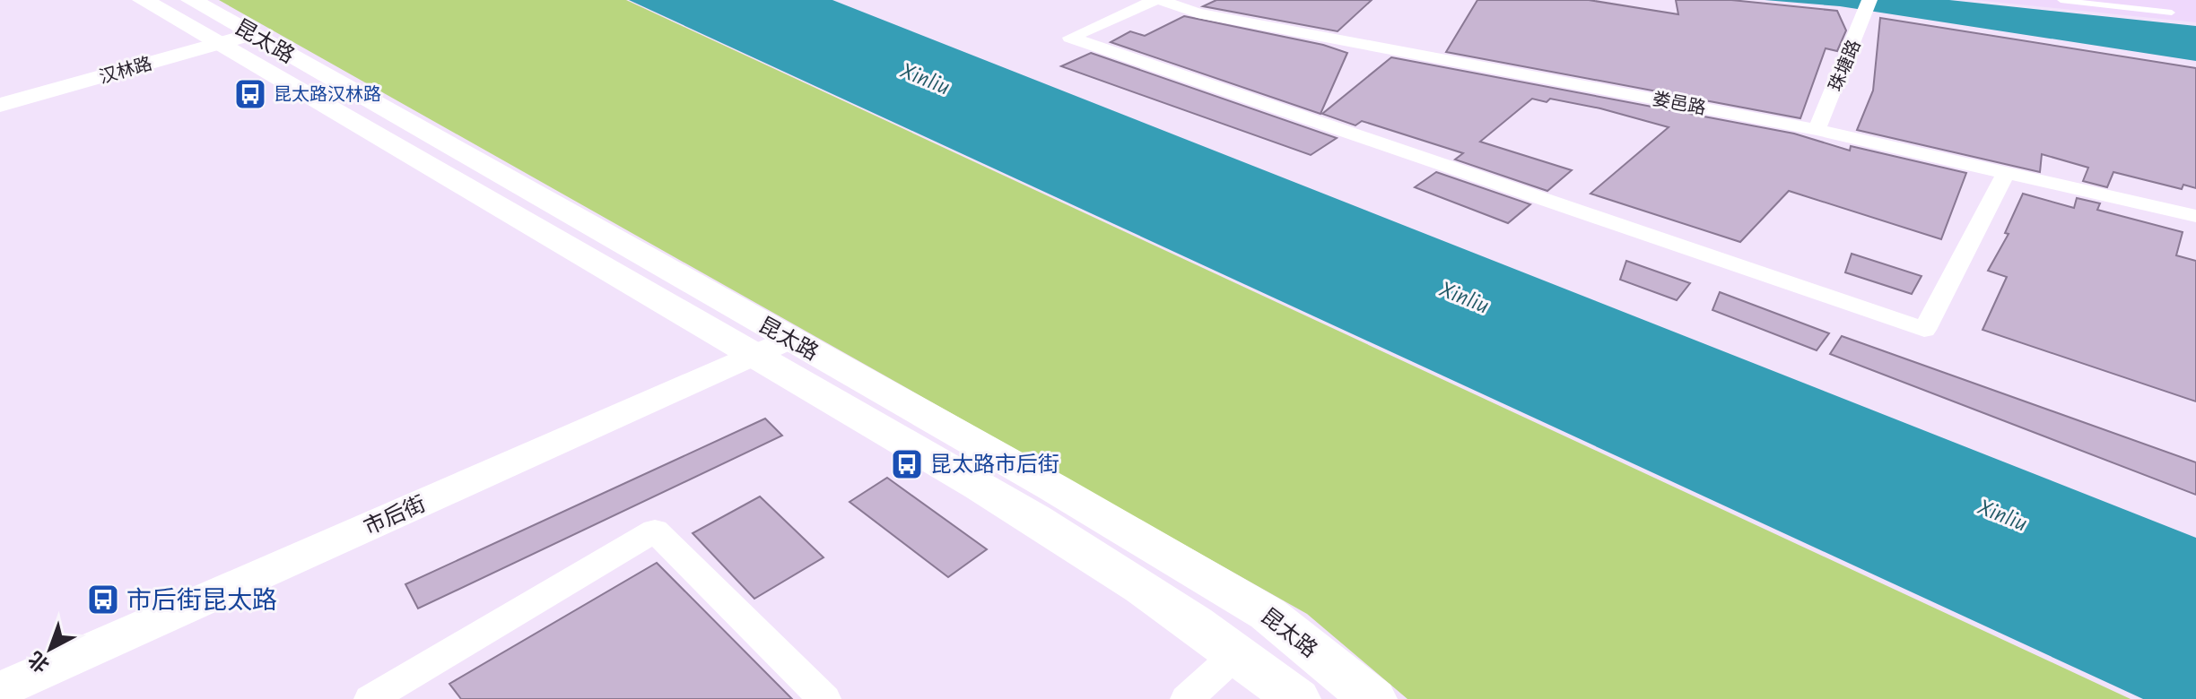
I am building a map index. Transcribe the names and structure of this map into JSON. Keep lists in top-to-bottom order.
{
  "streets": {
    "main road": ["昆太路"],
    "street": [
      "珠塘路",
      "汉林路",
      "娄邑路",
      "市后街"
    ]
  },
  "crossings": [
    ["昆太路", "汉林路"],
    ["昆太路", "市后街"],
    ["珠塘路", "娄邑路"]
  ],
  "water": ["Xinliu"],
  "places": {
    "bus stop": ["昆太路汉林路", "昆太路市后街", "市后街昆太路"]
  },
  "north": "bottom left"
}
